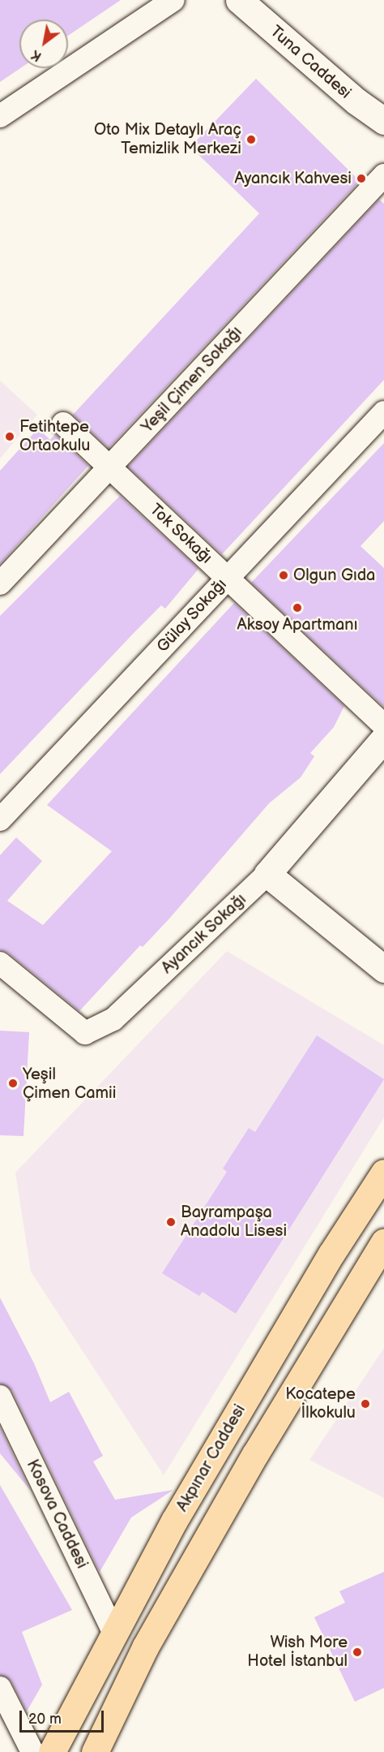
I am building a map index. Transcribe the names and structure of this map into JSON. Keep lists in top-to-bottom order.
{
  "streets": {
    "main road": ["Tuna Caddesi", "Ayancık Sokağı", "Akpınar Caddesi"],
    "street": [
      "Yeşil Çimen Sokağı",
      "Tok Sokağı",
      "Gülay Sokağı",
      "Kosova Caddesi"
    ]
  },
  "crossings": [
    ["Yeşil Çimen Sokağı", "Tok Sokağı"],
    ["Tok Sokağı", "Gülay Sokağı"],
    ["Akpınar Caddesi", "Kosova Caddesi"]
  ],
  "places": [
    "Oto Mix Detaylı Araç Temizlik Merkezi",
    "Ayancık Kahvesi",
    "Fetihtepe Ortaokulu",
    "Olgun Gıda",
    "Aksoy Apartmanı",
    "Yeşil Çimen Camii",
    "Bayrampaşa Anadolu Lisesi",
    "Kocatepe İlkokulu",
    "Wish More Hotel İstanbul"
  ],
  "scale_bar": "20 m",
  "north": "bottom left"
}
